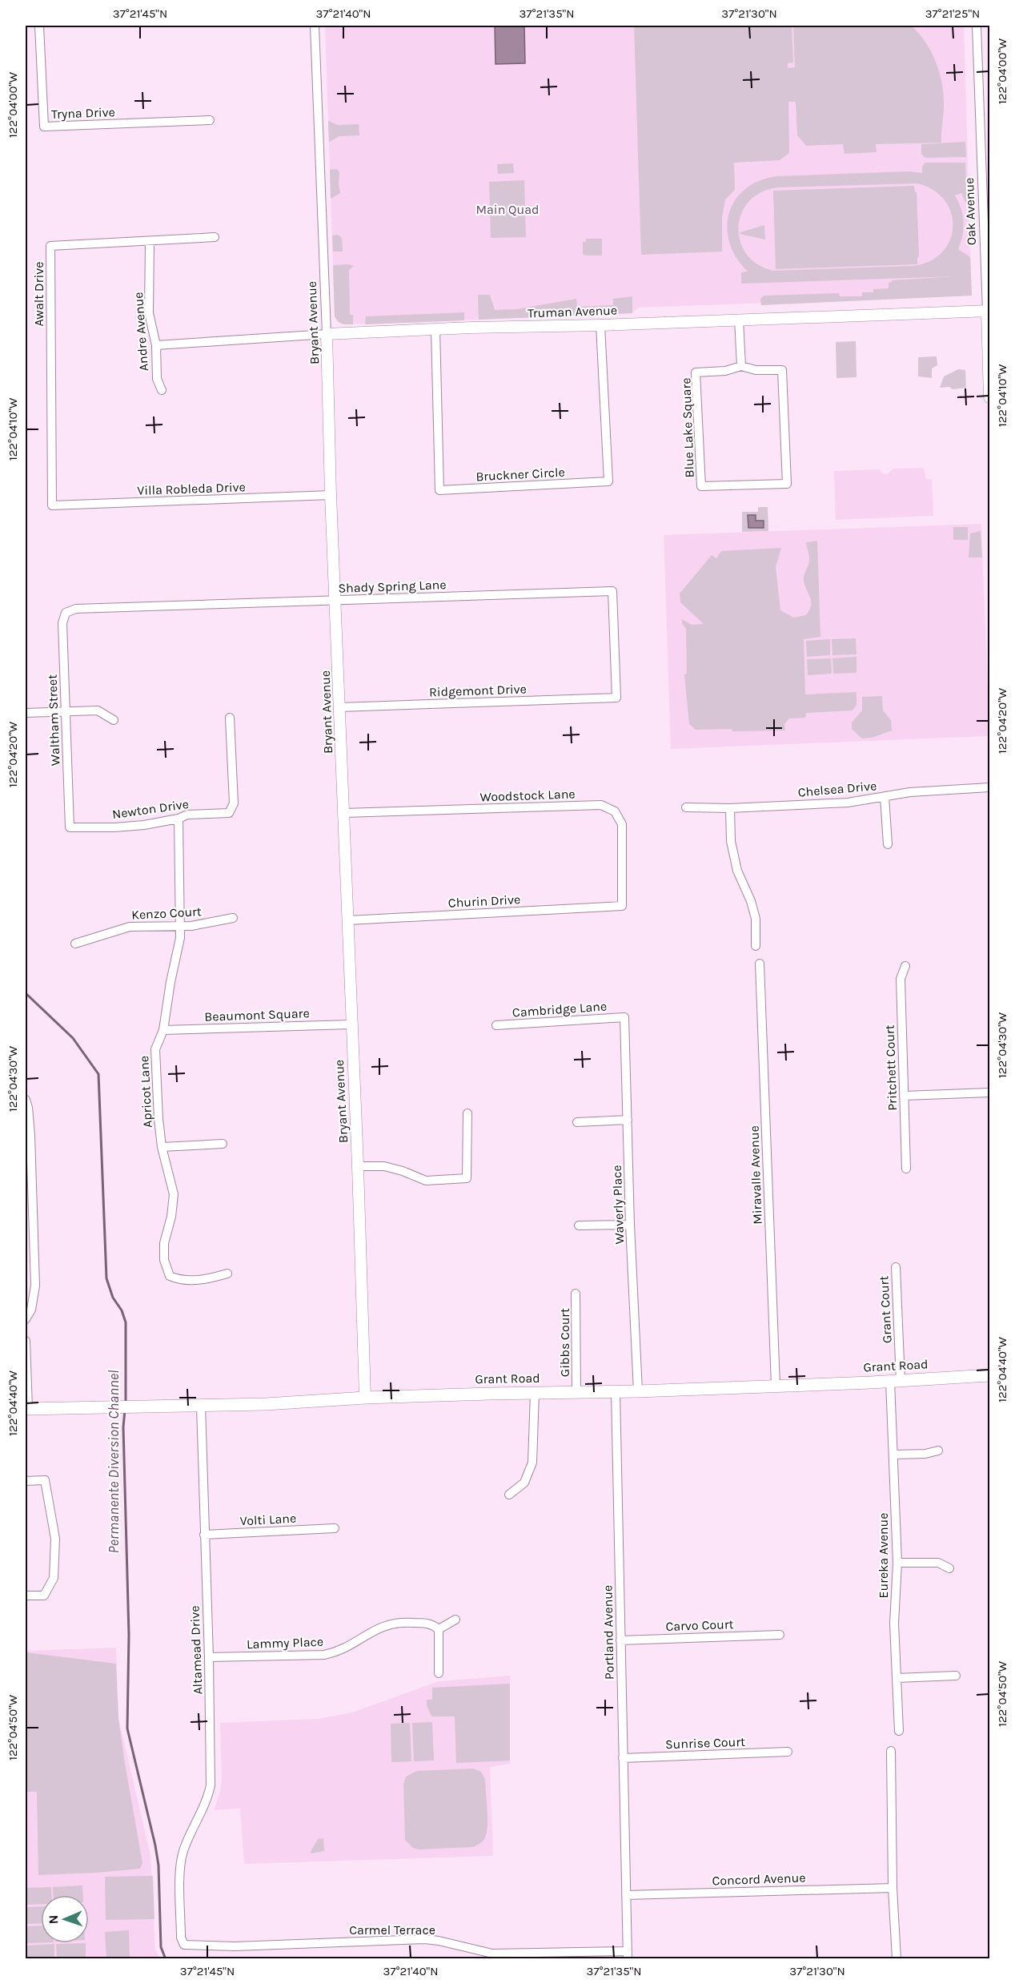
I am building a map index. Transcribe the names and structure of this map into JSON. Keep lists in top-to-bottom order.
{
  "streets": {
    "main road": ["Grant Road"],
    "street": [
      "Tryna Drive",
      "Oak Avenue",
      "Awalt Drive",
      "Truman Avenue",
      "Bryant Avenue",
      "Andre Avenue",
      "Blue Lake Square",
      "Bruckner Circle",
      "Villa Robleda Drive",
      "Shady Spring Lane",
      "Ridgemont Drive",
      "Waltham Street",
      "Chelsea Drive",
      "Woodstock Lane",
      "Newton Drive",
      "Churin Drive",
      "Kenzo Court",
      "Cambridge Lane",
      "Beaumont Square",
      "Pritchett Court",
      "Apricot Lane",
      "Miravalle Avenue",
      "Waverly Place",
      "Grant Court",
      "Gibbs Court",
      "Volti Lane",
      "Eureka Avenue",
      "Carvo Court",
      "Portland Avenue",
      "Lammy Place",
      "Altamead Drive",
      "Sunrise Court",
      "Concord Avenue",
      "Carmel Terrace"
    ]
  },
  "crossings": [
    ["Oak Avenue", "Truman Avenue"],
    ["Awalt Drive", "Andre Avenue"],
    ["Awalt Drive", "Villa Robleda Drive"],
    ["Truman Avenue", "Bryant Avenue"],
    ["Truman Avenue", "Andre Avenue"],
    ["Truman Avenue", "Bruckner Circle"],
    ["Bryant Avenue", "Villa Robleda Drive"],
    ["Bryant Avenue", "Shady Spring Lane"],
    ["Bryant Avenue", "Ridgemont Drive"],
    ["Bryant Avenue", "Woodstock Lane"],
    ["Bryant Avenue", "Churin Drive"],
    ["Bryant Avenue", "Beaumont Square"],
    ["Bryant Avenue", "Grant Road"],
    ["Shady Spring Lane", "Ridgemont Drive"],
    ["Shady Spring Lane", "Waltham Street"],
    ["Waltham Street", "Newton Drive"],
    ["Woodstock Lane", "Churin Drive"],
    ["Newton Drive", "Apricot Lane"],
    ["Kenzo Court", "Apricot Lane"],
    ["Cambridge Lane", "Waverly Place"],
    ["Beaumont Square", "Apricot Lane"],
    ["Miravalle Avenue", "Grant Road"],
    ["Waverly Place", "Grant Road"],
    ["Grant Court", "Grant Road"],
    ["Grant Court", "Eureka Avenue"],
    ["Gibbs Court", "Grant Road"],
    ["Grant Road", "Eureka Avenue"],
    ["Grant Road", "Portland Avenue"],
    ["Grant Road", "Altamead Drive"],
    ["Volti Lane", "Altamead Drive"],
    ["Carvo Court", "Portland Avenue"],
    ["Portland Avenue", "Sunrise Court"],
    ["Portland Avenue", "Concord Avenue"],
    ["Portland Avenue", "Carmel Terrace"],
    ["Lammy Place", "Altamead Drive"],
    ["Altamead Drive", "Carmel Terrace"]
  ],
  "water": ["Permanente Diversion Channel"],
  "parks": ["Main Quad"],
  "north": "left",
  "coordinates": [
    "37°21'45\"N",
    "37°21'40\"N",
    "37°21'35\"N",
    "37°21'30\"N",
    "37°21'25\"N",
    "122°04'00\"W",
    "122°04'10\"W",
    "122°04'20\"W",
    "122°04'30\"W",
    "122°04'40\"W",
    "122°04'50\"W"
  ]
}
